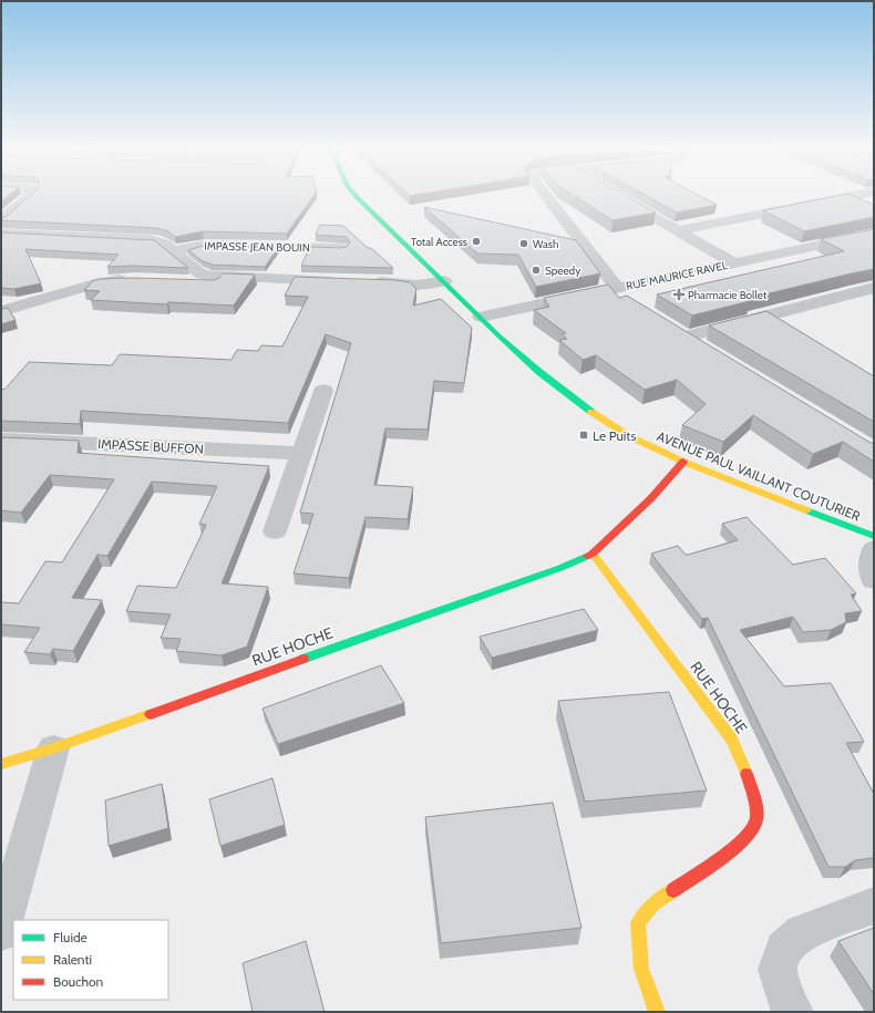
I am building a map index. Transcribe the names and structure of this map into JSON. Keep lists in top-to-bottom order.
{
  "streets": {
    "street": [
      "IMPASSE JEAN BOUIN",
      "RUE MAURICE RAVEL",
      "IMPASSE BUFFON",
      "AVENUE PAUL VAILLANT COUTURIER",
      "RUE HOCHE"
    ]
  },
  "crossings": [
    ["RUE MAURICE RAVEL", "AVENUE PAUL VAILLANT COUTURIER"],
    ["AVENUE PAUL VAILLANT COUTURIER", "RUE HOCHE"]
  ],
  "places": {
    "other": ["Total Access", "Wash", "Speedy"],
    "health": ["Pharmacie Bollet"],
    "transit": ["Le Puits"]
  },
  "legend": ["Fluide", "Ralenti", "Bouchon"]
}
